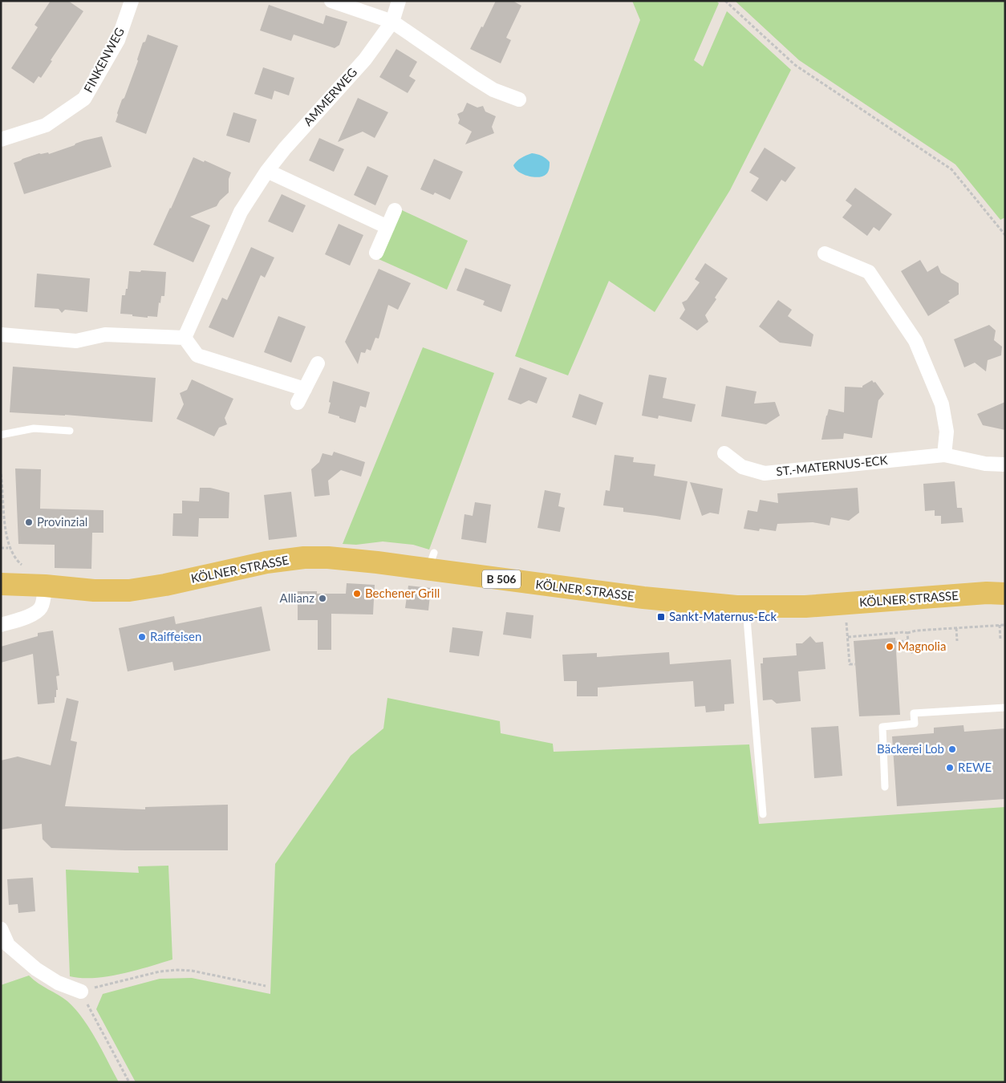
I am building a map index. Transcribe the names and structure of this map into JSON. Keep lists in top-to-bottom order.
{
  "streets": {
    "main road": ["KÖLNER STRASSE", "B 506"],
    "street": ["FINKENWEG", "AMMERWEG", "ST.-MATERNUS-ECK"]
  },
  "places": {
    "other": [
      "Provinzial",
      "Bechener Grill",
      "Allianz",
      "Raiffeisen",
      "Magnolia",
      "Bäckerei Lob",
      "REWE"
    ],
    "transit": ["Sankt-Maternus-Eck"]
  }
}
